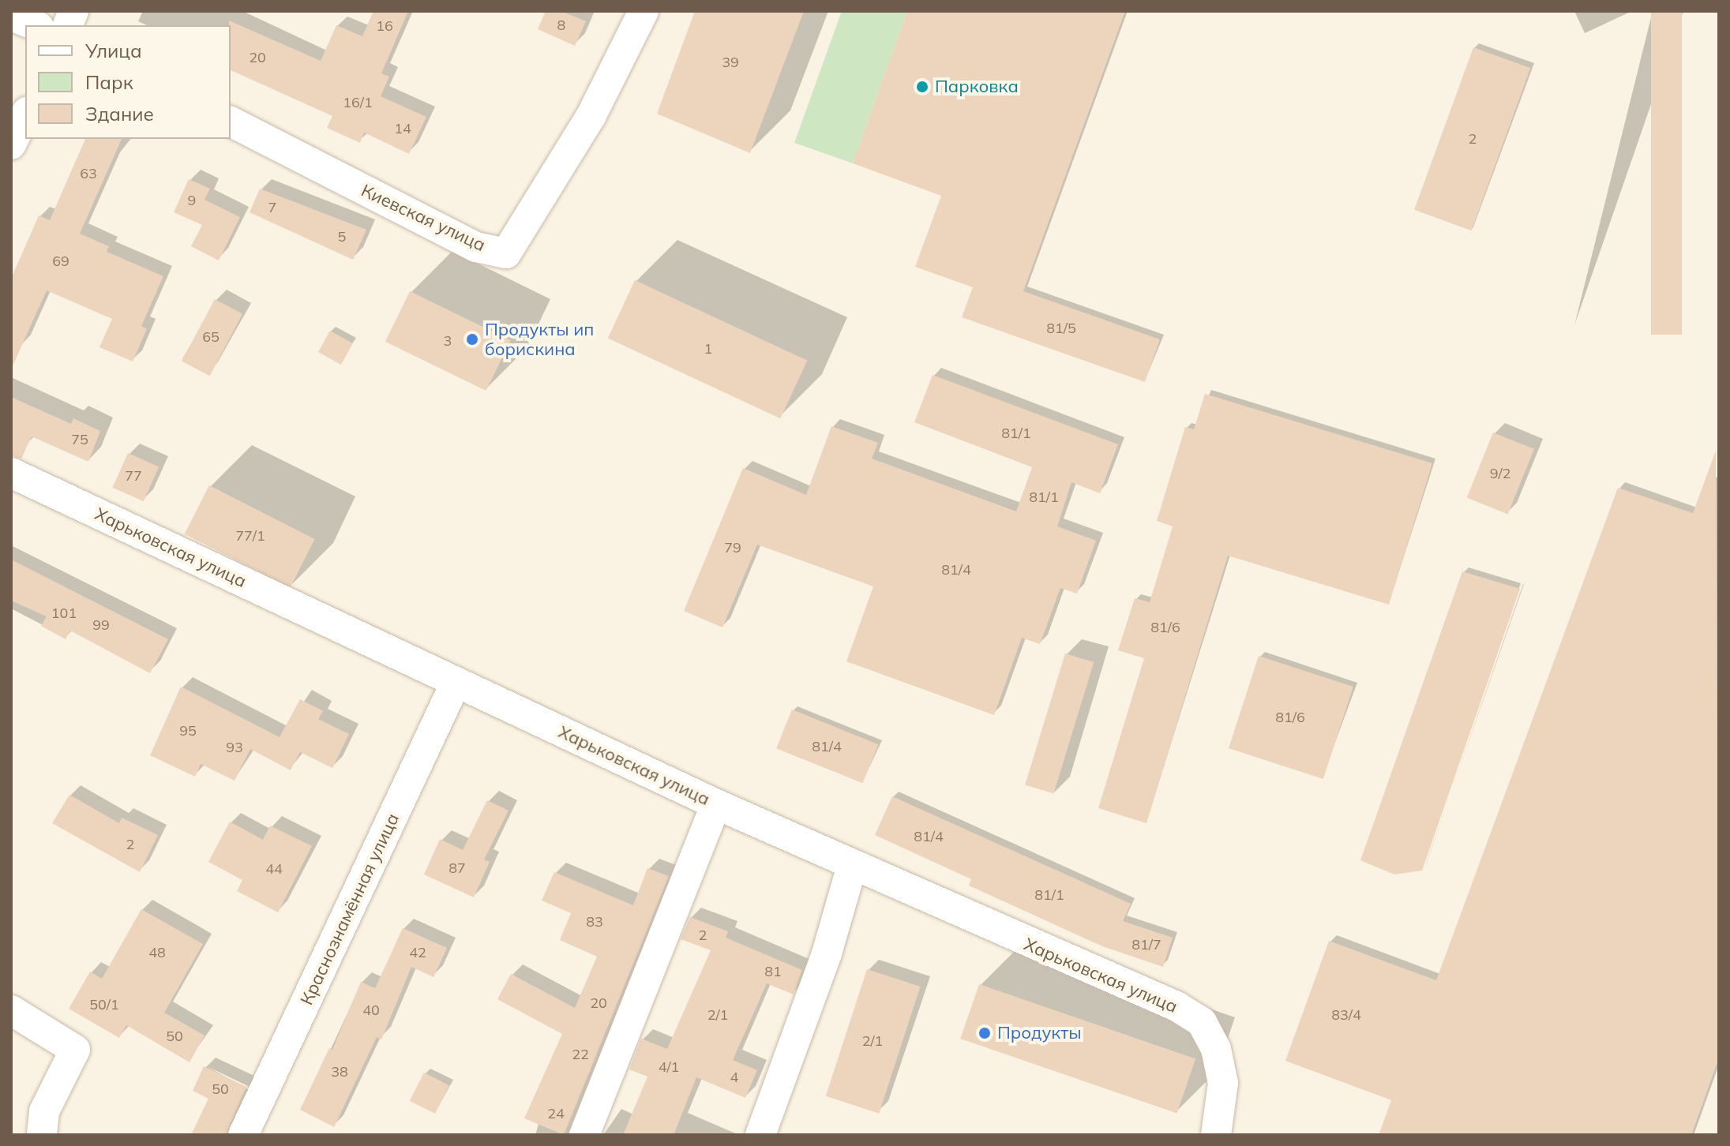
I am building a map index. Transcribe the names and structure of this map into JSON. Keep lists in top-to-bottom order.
{
  "streets": {
    "street": ["Киевская улица", "Харьковская улица", "Краснознамённая улица"]
  },
  "crossings": [
    ["Харьковская улица", "Краснознамённая улица"]
  ],
  "places": ["Парковка", "Продукты ип борискина", "Продукты"],
  "house_numbers": [
    "8",
    "16",
    "20",
    "39",
    "16/1",
    "14",
    "2",
    "63",
    "9",
    "7",
    "5",
    "69",
    "81/5",
    "65",
    "3",
    "1",
    "81/1",
    "75",
    "9/2",
    "77",
    "81/1",
    "77/1",
    "79",
    "81/4",
    "101",
    "99",
    "81/6",
    "81/6",
    "95",
    "81/4",
    "93",
    "81/4",
    "2",
    "87",
    "44",
    "81/1",
    "83",
    "2",
    "81/7",
    "48",
    "42",
    "81",
    "20",
    "50/1",
    "40",
    "2/1",
    "83/4",
    "50",
    "2/1",
    "22",
    "4/1",
    "38",
    "4",
    "50",
    "24"
  ],
  "legend": ["Улица", "Парк", "Здание"]
}
